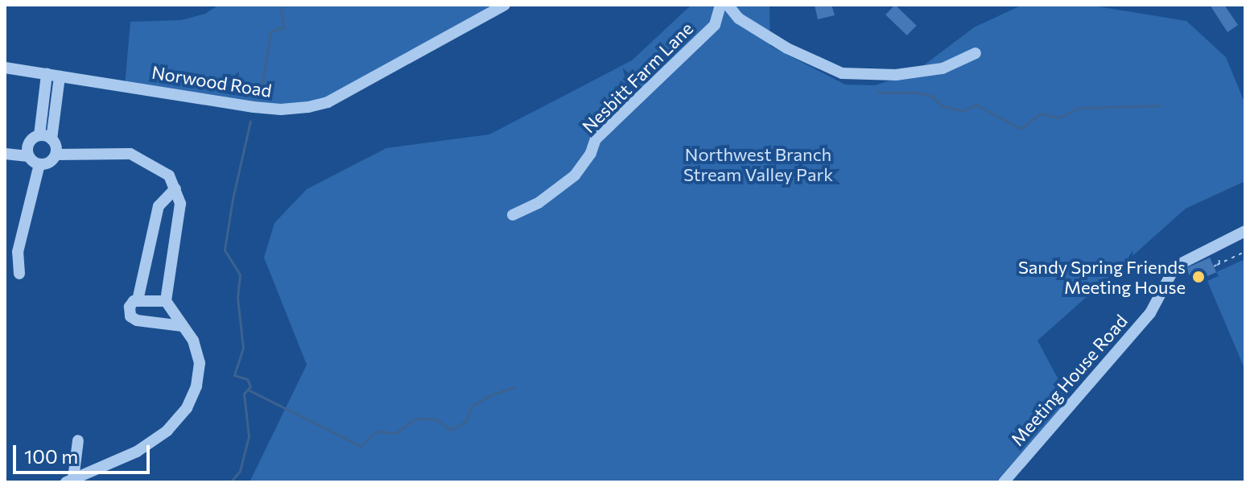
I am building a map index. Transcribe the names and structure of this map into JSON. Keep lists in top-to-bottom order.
{
  "streets": {
    "street": ["Nesbitt Farm Lane", "Norwood Road", "Meeting House Road"]
  },
  "parks": ["Northwest Branch Stream Valley Park"],
  "places": ["Sandy Spring Friends Meeting House"],
  "scale_bar": "100 m"
}
